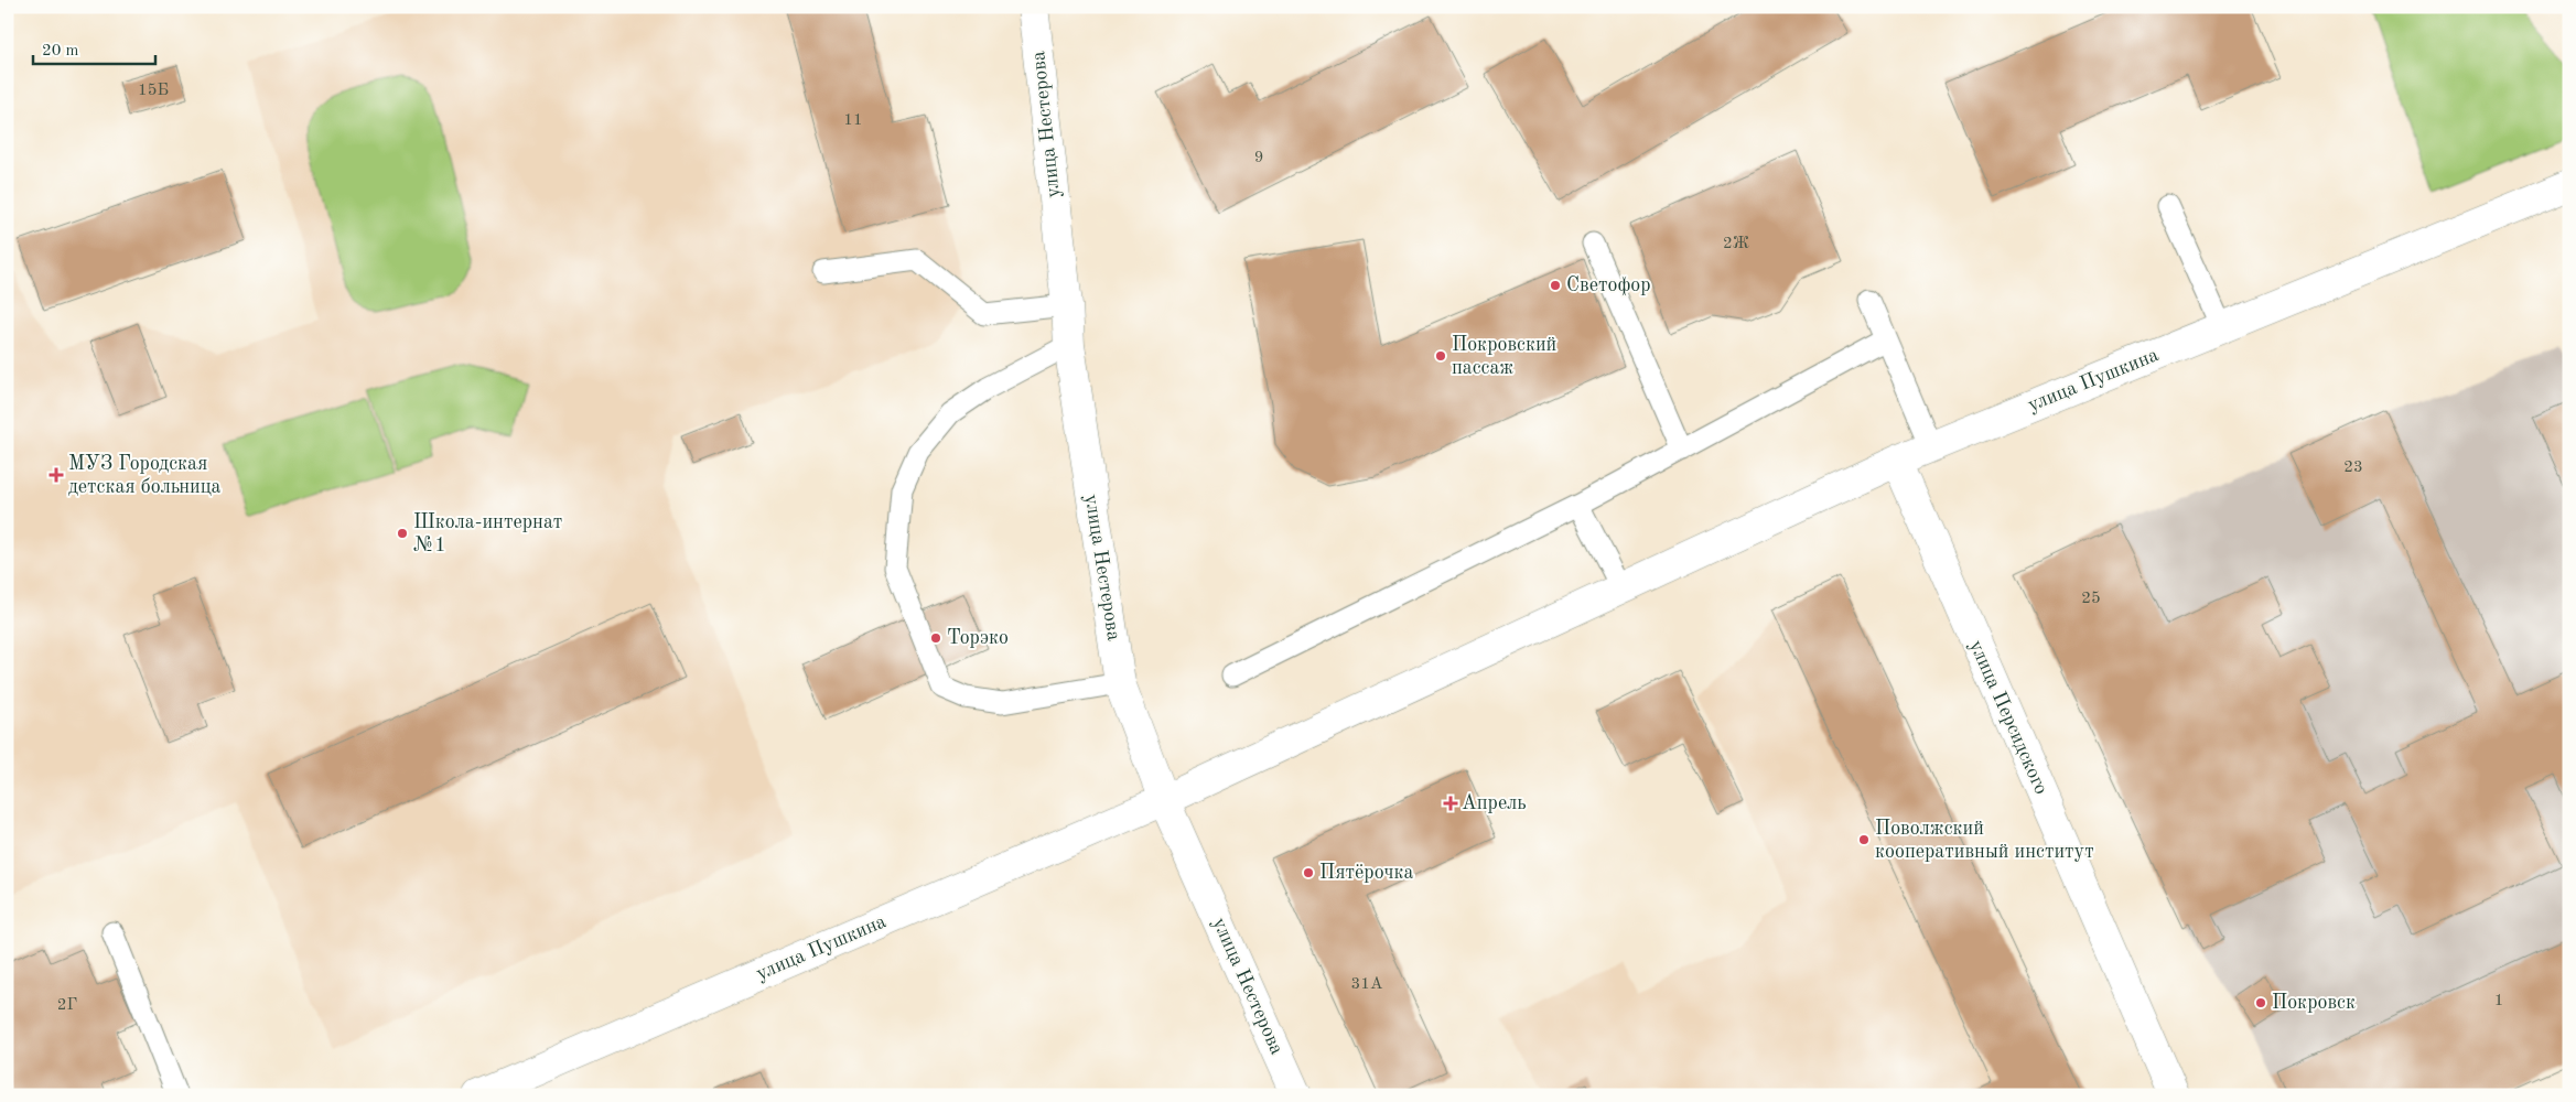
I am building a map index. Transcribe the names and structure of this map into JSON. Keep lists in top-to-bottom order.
{
  "streets": {
    "street": ["улица Нестерова", "улица Пушкина", "улица Персидского"]
  },
  "crossings": [
    ["улица Нестерова", "улица Пушкина"],
    ["улица Пушкина", "улица Персидского"]
  ],
  "places": {
    "other": [
      "Светофор",
      "Покровский пассаж",
      "Школа-интернат №1",
      "Торэко",
      "Поволжский кооперативный институт",
      "Пятёрочка",
      "Покровск"
    ],
    "health": ["МУЗ Городская детская больница", "Апрель"]
  },
  "house_numbers": [
    "15Б",
    "11",
    "9",
    "2Ж",
    "23",
    "25",
    "31А",
    "1",
    "2Г"
  ],
  "scale_bar": "20 m"
}
